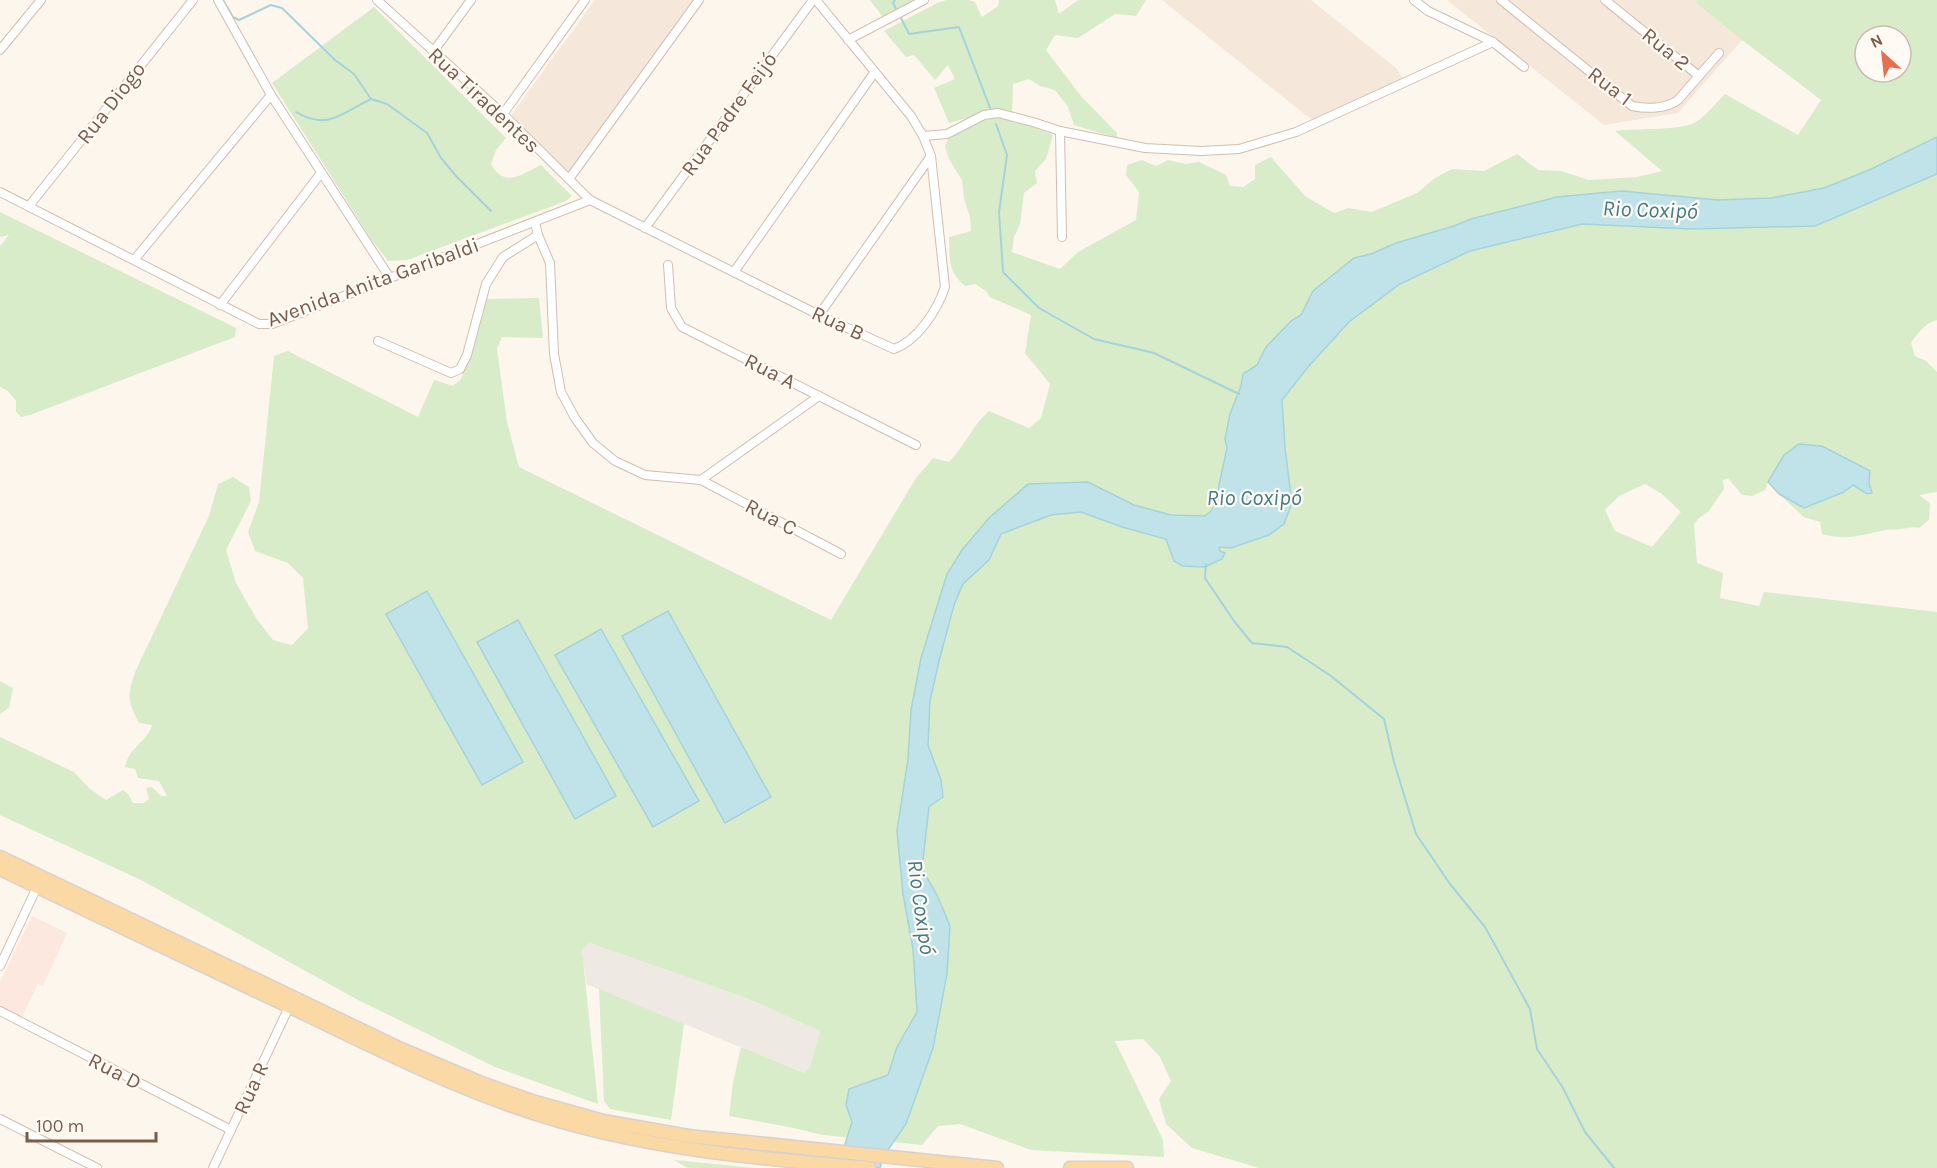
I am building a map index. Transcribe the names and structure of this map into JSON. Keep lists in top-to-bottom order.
{
  "streets": {
    "street": [
      "Rua 2",
      "Rua 1",
      "Rua Tiradentes",
      "Rua Diogo",
      "Rua Padre Feijó",
      "Avenida Anita Garibaldi",
      "Rua B",
      "Rua A",
      "Rua C",
      "Rua D",
      "Rua R"
    ]
  },
  "crossings": [
    ["Rua 2", "Rua 1"],
    ["Rua Tiradentes", "Avenida Anita Garibaldi"],
    ["Rua Tiradentes", "Rua B"],
    ["Rua Diogo", "Avenida Anita Garibaldi"],
    ["Rua Padre Feijó", "Rua B"],
    ["Avenida Anita Garibaldi", "Rua B"],
    ["Rua D", "Rua R"]
  ],
  "water": ["Rio Coxipó"],
  "scale_bar": "100 m",
  "north": "top left"
}
